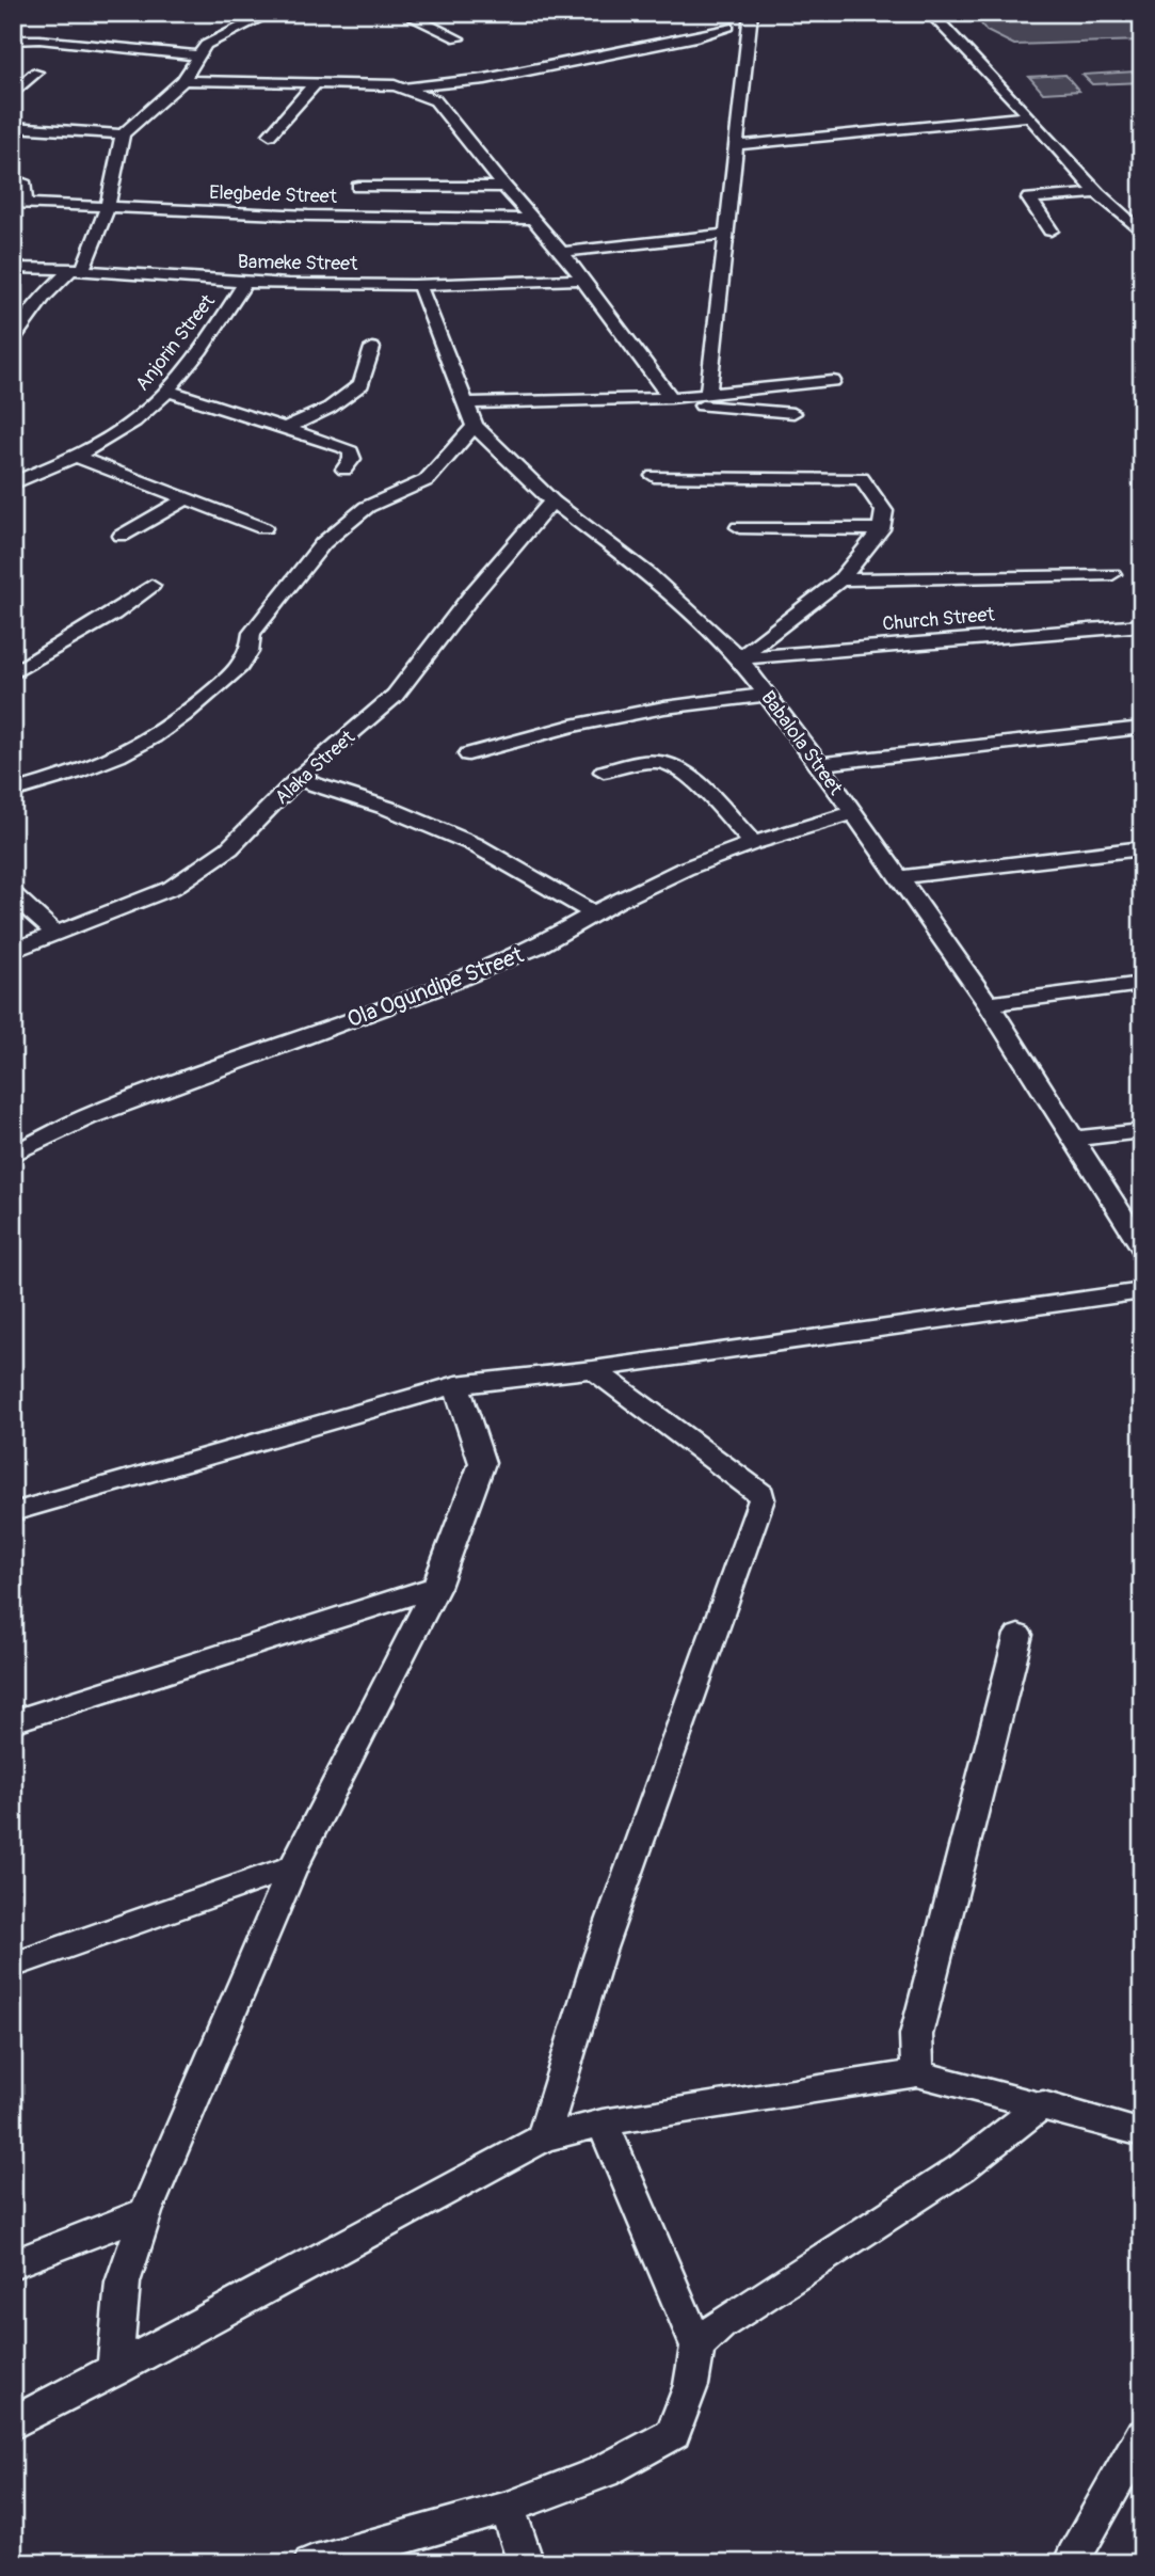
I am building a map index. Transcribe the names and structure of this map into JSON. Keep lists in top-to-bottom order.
{
  "streets": {
    "street": [
      "Elegbede Street",
      "Bameke Street",
      "Anjorin Street",
      "Church Street",
      "Babalola Street",
      "Alaka Street",
      "Ola Ogundipe Street"
    ]
  },
  "crossings": [
    ["Bameke Street", "Anjorin Street"],
    ["Bameke Street", "Babalola Street"],
    ["Church Street", "Babalola Street"],
    ["Babalola Street", "Alaka Street"],
    ["Babalola Street", "Ola Ogundipe Street"]
  ]
}
